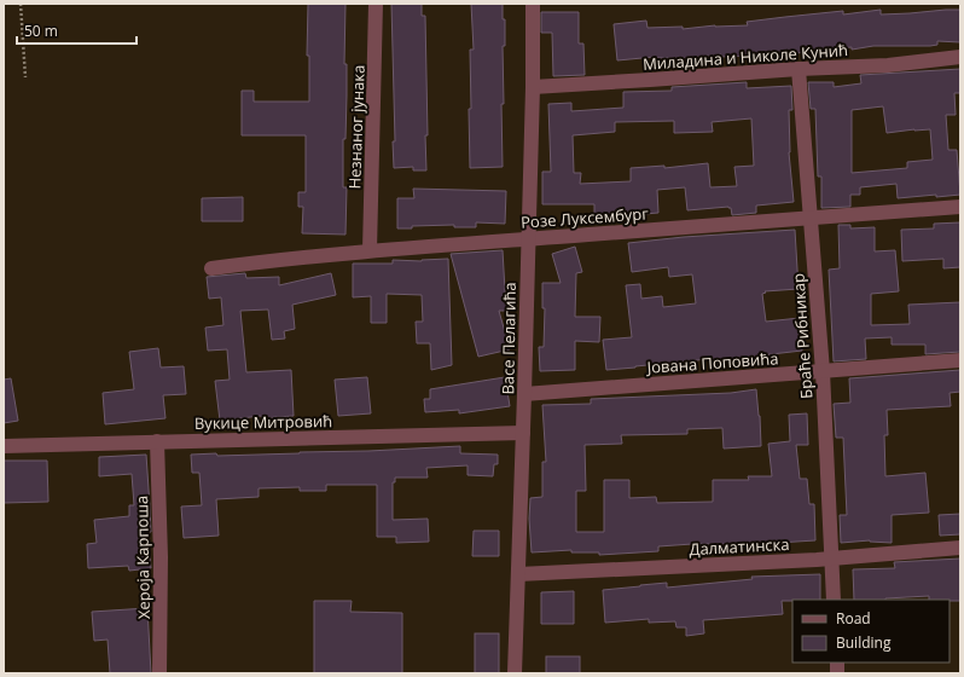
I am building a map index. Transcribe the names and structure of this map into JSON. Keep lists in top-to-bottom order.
{
  "streets": {
    "street": [
      "Миладина и Николе Кунић",
      "Незнаног јунака",
      "Розе Луксембург",
      "Браће Рибникар",
      "Васе Пелагића",
      "Јована Поповића",
      "Вукице Митровић",
      "Далматинска",
      "Хероја Карпоша"
    ]
  },
  "crossings": [
    ["Миладина и Николе Кунић", "Браће Рибникар"],
    ["Миладина и Николе Кунић", "Васе Пелагића"],
    ["Незнаног јунака", "Розе Луксембург"],
    ["Розе Луксембург", "Браће Рибникар"],
    ["Розе Луксембург", "Васе Пелагића"],
    ["Браће Рибникар", "Јована Поповића"],
    ["Браће Рибникар", "Далматинска"],
    ["Васе Пелагића", "Јована Поповића"],
    ["Васе Пелагића", "Вукице Митровић"],
    ["Васе Пелагића", "Далматинска"],
    ["Вукице Митровић", "Хероја Карпоша"]
  ],
  "legend": ["Road", "Building"],
  "scale_bar": "50 m"
}
